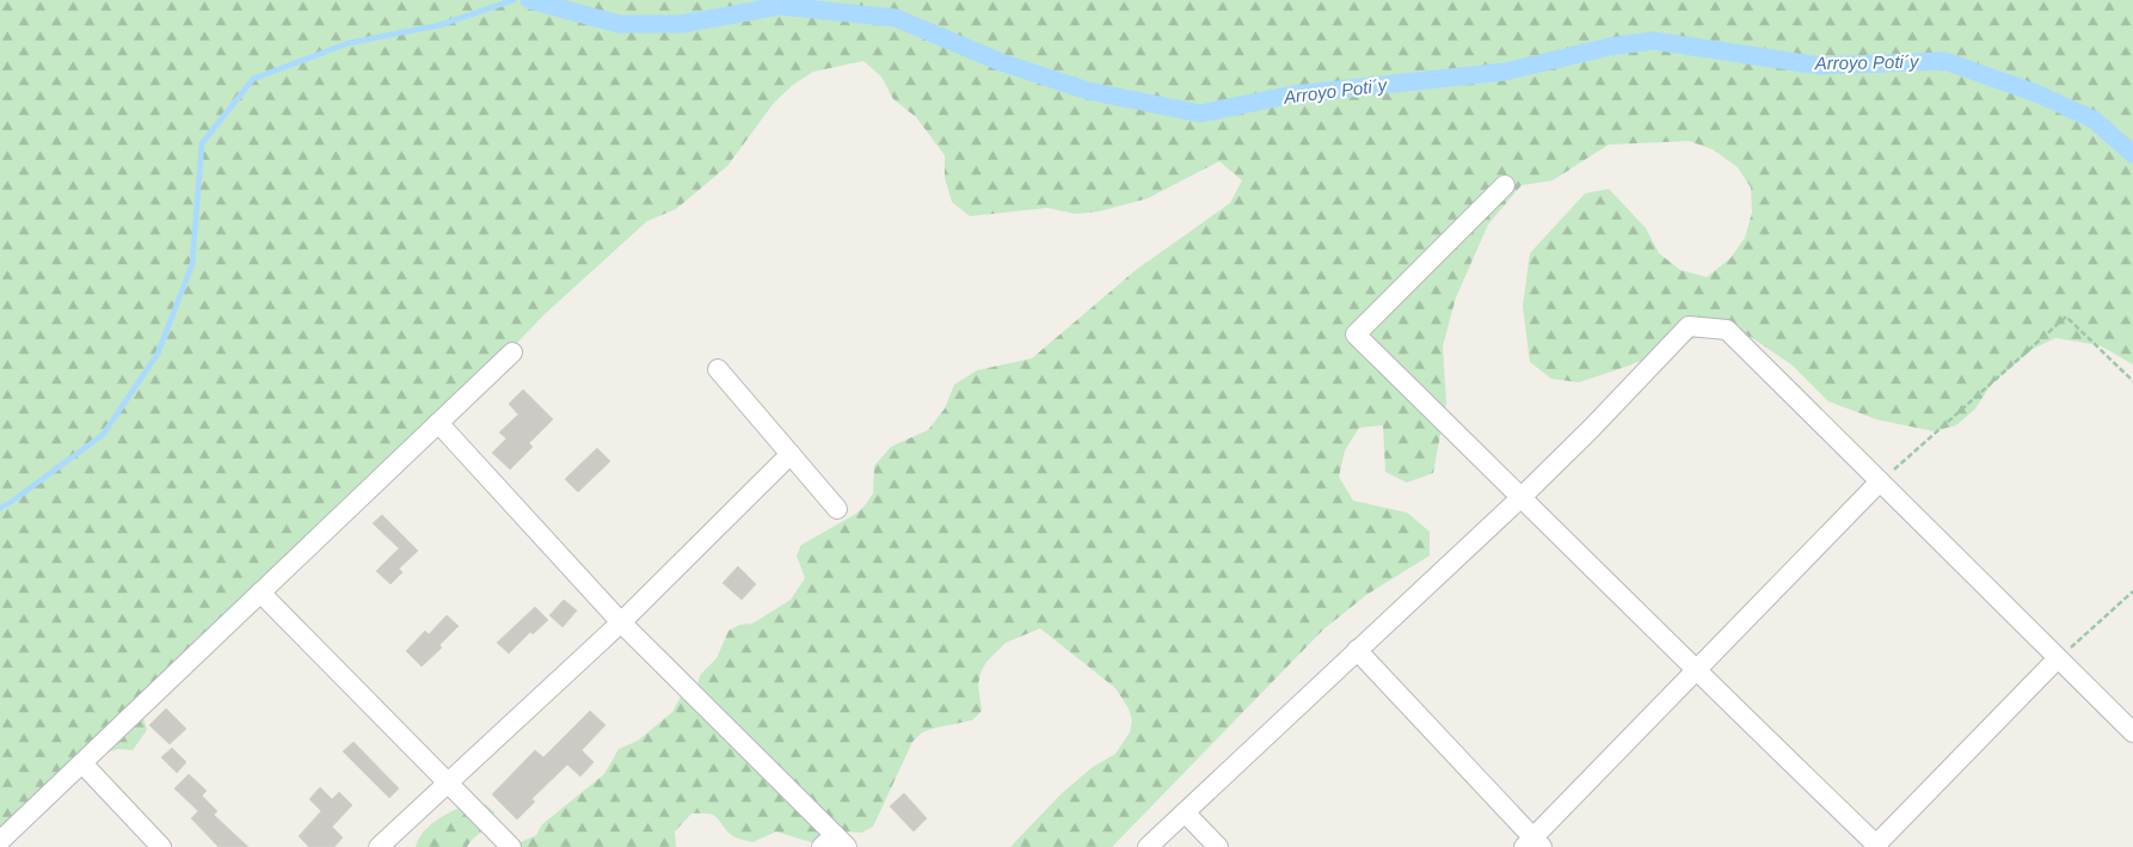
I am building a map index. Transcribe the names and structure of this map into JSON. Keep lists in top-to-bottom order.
{
  "water": ["Arroyo Poti´y"]
}
